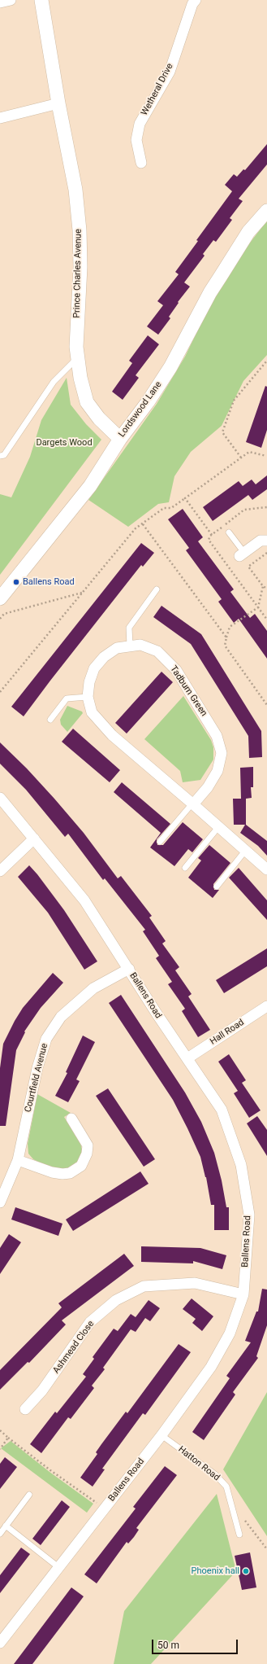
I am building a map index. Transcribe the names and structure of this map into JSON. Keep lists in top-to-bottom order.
{
  "streets": {
    "street": [
      "Wetheral Drive",
      "Prince Charles Avenue",
      "Lordswood Lane",
      "Tadburn Green",
      "Ballens Road",
      "Hall Road",
      "Courtfield Avenue",
      "Ashmead Close"
    ],
    "lane": ["Hatton Road"]
  },
  "crossings": [
    ["Prince Charles Avenue", "Lordswood Lane"],
    ["Ballens Road", "Hall Road"],
    ["Ballens Road", "Courtfield Avenue"],
    ["Ballens Road", "Ashmead Close"],
    ["Ballens Road", "Hatton Road"]
  ],
  "parks": ["Dargets Wood"],
  "places": ["Ballens Road", "Phoenix hall"],
  "scale_bar": "50 m"
}
